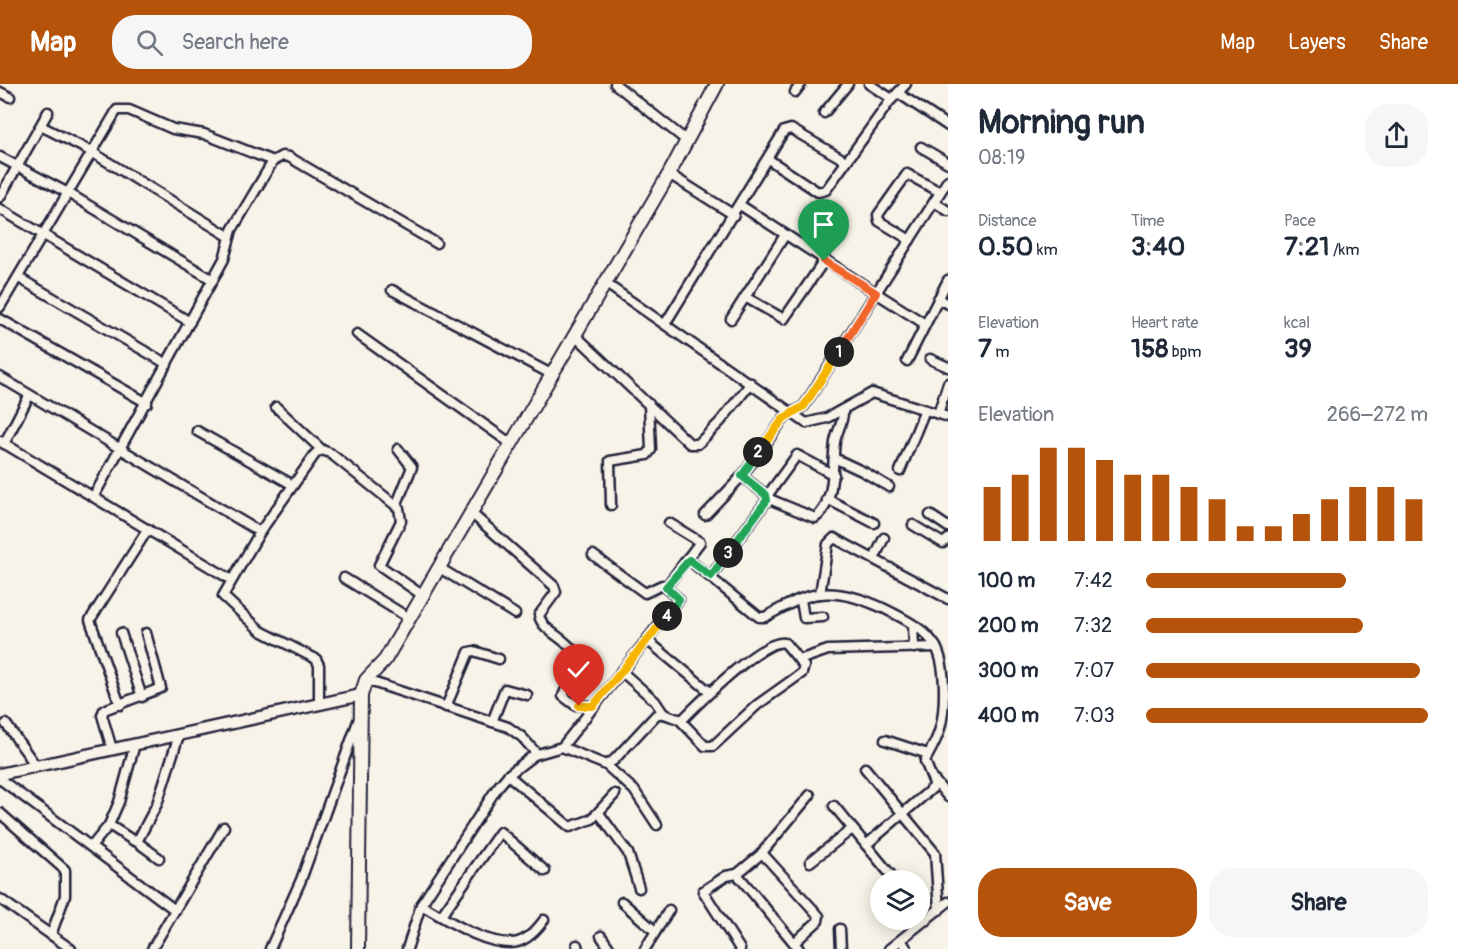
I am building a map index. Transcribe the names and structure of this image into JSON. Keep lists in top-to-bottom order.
{
  "page": {
    "header": "Map",
    "search": "Search here",
    "nav": ["Map", "Layers", "Share"],
    "heading": ["Morning run", "08:19"],
    "stats": [
      ["Distance", "0.50 km"],
      ["Time", "3:40"],
      ["Pace", "7:21 /km"],
      ["Elevation", "7 m"],
      ["Heart rate", "158 bpm"],
      ["kcal", "39"]
    ],
    "pins": [
      "1",
      "2",
      "3",
      "4"
    ],
    "chart": ["Elevation", "266–272 m"],
    "list": [
      {
        "name": "100 m",
        "note": "7:42"
      },
      {
        "name": "200 m",
        "note": "7:32"
      },
      {
        "name": "300 m",
        "note": "7:07"
      },
      {
        "name": "400 m",
        "note": "7:03"
      }
    ],
    "buttons": ["Save", "Share"]
  }
}
